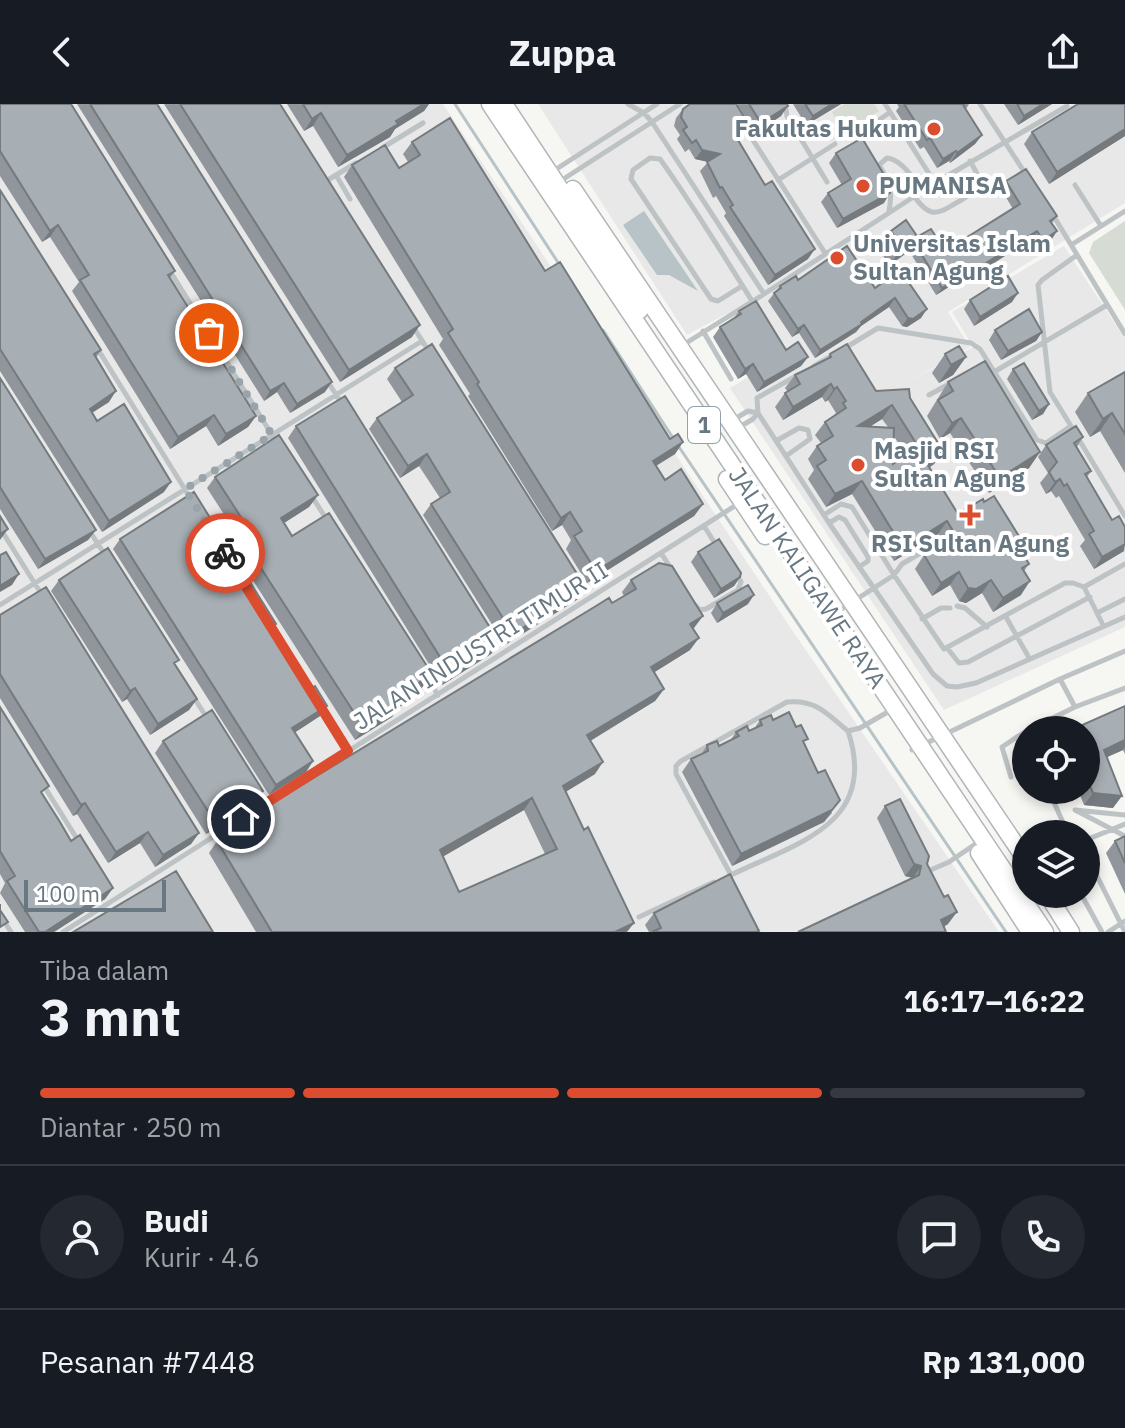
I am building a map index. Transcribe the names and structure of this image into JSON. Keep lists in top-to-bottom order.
{
  "streets": {
    "highway": ["1", "JALAN KALIGAWE RAYA"],
    "lane": ["JALAN INDUSTRI TIMUR II"]
  },
  "places": {
    "other": [
      "Fakultas Hukum",
      "PUMANISA",
      "Universitas Islam Sultan Agung",
      "Masjid RSI Sultan Agung"
    ],
    "health": ["RSI Sultan Agung"]
  },
  "scale_bar": "100 m",
  "page": {
    "header": "Zuppa",
    "scale": "100 m",
    "heading": ["3 mnt", "Tiba dalam", "16:17–16:22"],
    "panel": [
      "Budi",
      "Kurir · 4.6",
      "Pesanan #7448",
      "Rp 131,000"
    ],
    "bar": "Diantar · 250 m"
  }
}
